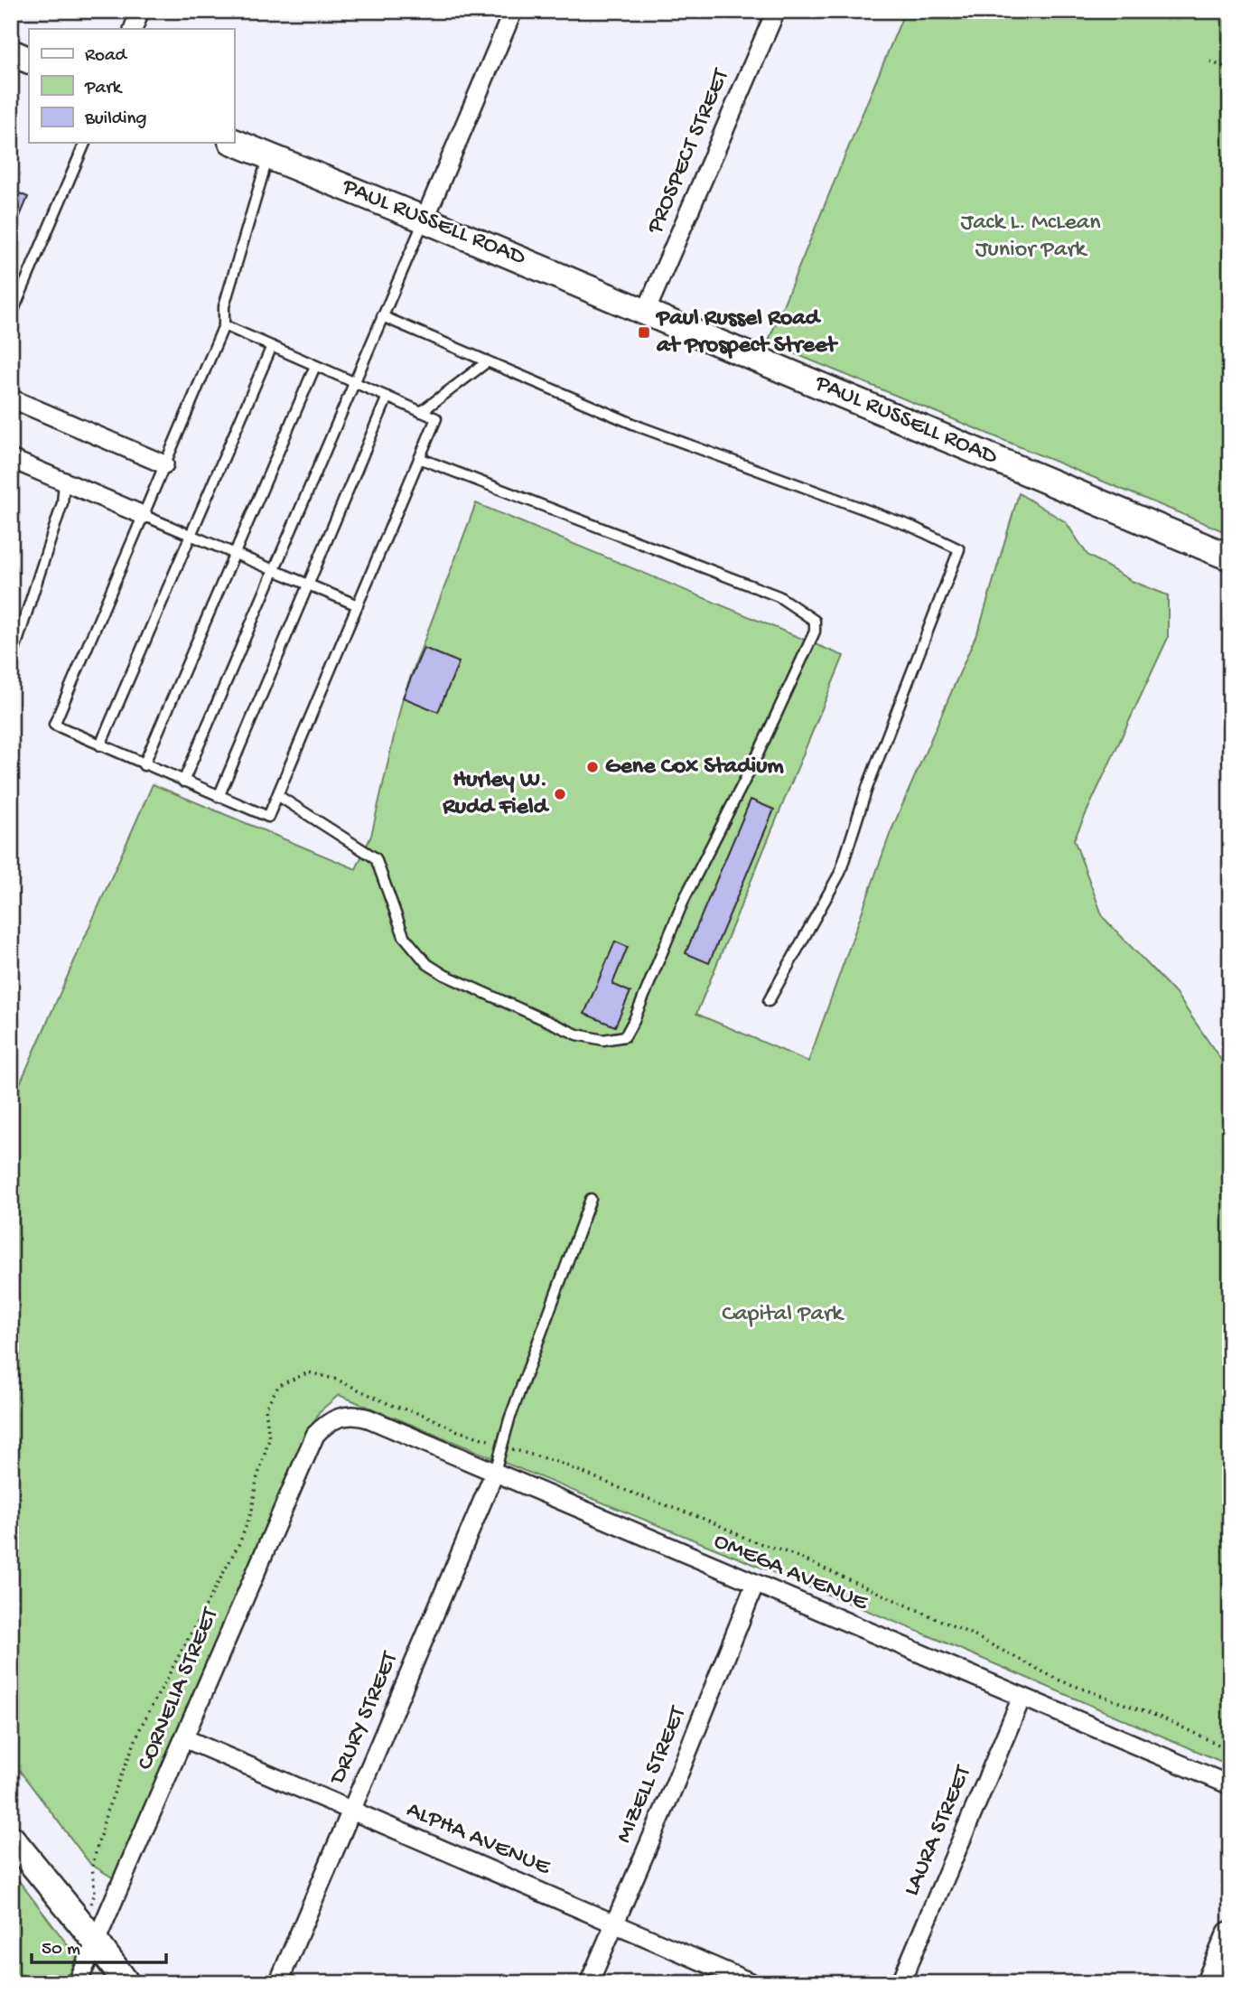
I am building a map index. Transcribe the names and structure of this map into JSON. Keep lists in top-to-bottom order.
{
  "streets": {
    "street": [
      "PROSPECT STREET",
      "PAUL RUSSELL ROAD",
      "OMEGA AVENUE",
      "CORNELIA STREET",
      "DRURY STREET",
      "MIZELL STREET",
      "LAURA STREET",
      "ALPHA AVENUE"
    ]
  },
  "crossings": [
    ["PROSPECT STREET", "PAUL RUSSELL ROAD"],
    ["OMEGA AVENUE", "CORNELIA STREET"],
    ["OMEGA AVENUE", "DRURY STREET"],
    ["OMEGA AVENUE", "MIZELL STREET"],
    ["OMEGA AVENUE", "LAURA STREET"],
    ["CORNELIA STREET", "ALPHA AVENUE"],
    ["DRURY STREET", "ALPHA AVENUE"],
    ["MIZELL STREET", "ALPHA AVENUE"]
  ],
  "parks": ["Jack L. McLean Junior Park", "Capital Park"],
  "places": {
    "transit": ["Paul Russel Road at Prospect Street"],
    "other": ["Gene Cox Stadium", "Hurley W. Rudd Field"]
  },
  "legend": ["Road", "Park", "Building"],
  "scale_bar": "50 m"
}
